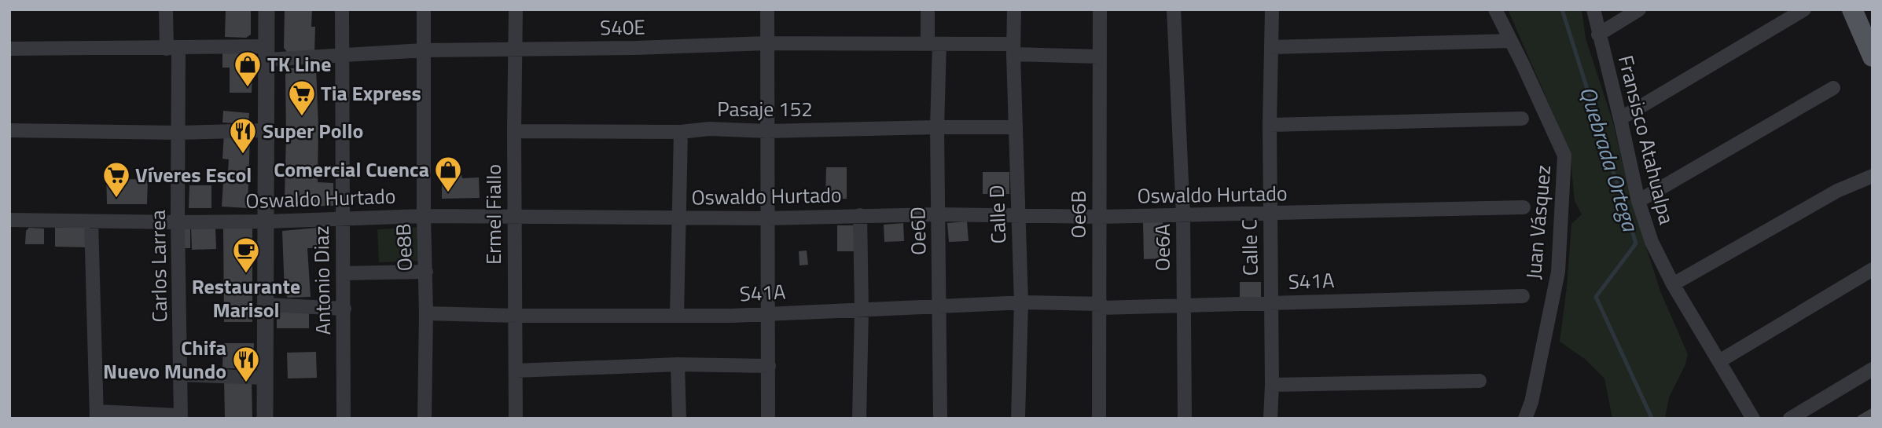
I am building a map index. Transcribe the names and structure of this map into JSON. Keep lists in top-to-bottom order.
{
  "streets": {
    "street": [
      "S40E",
      "Pasaje 152",
      "Fransisco Atahualpa",
      "Oswaldo Hurtado",
      "Ermel Fiallo",
      "Calle D",
      "Oe6B",
      "Juan Vásquez",
      "Oe6D",
      "Oe8B",
      "Oe6A",
      "Calle C",
      "Carlos Larrea",
      "Antonio Diaz",
      "S41A"
    ]
  },
  "crossings": [
    ["S40E", "Ermel Fiallo"],
    ["S40E", "Calle D"],
    ["S40E", "Oe6B"],
    ["S40E", "Oe6D"],
    ["S40E", "Oe8B"],
    ["S40E", "Carlos Larrea"],
    ["S40E", "Antonio Diaz"],
    ["Pasaje 152", "Ermel Fiallo"],
    ["Pasaje 152", "Calle D"],
    ["Pasaje 152", "Oe6D"],
    ["Oswaldo Hurtado", "Ermel Fiallo"],
    ["Oswaldo Hurtado", "Calle D"],
    ["Oswaldo Hurtado", "Oe6B"],
    ["Oswaldo Hurtado", "Oe6D"],
    ["Oswaldo Hurtado", "Oe8B"],
    ["Oswaldo Hurtado", "Oe6A"],
    ["Oswaldo Hurtado", "Calle C"],
    ["Oswaldo Hurtado", "Carlos Larrea"],
    ["Oswaldo Hurtado", "Antonio Diaz"],
    ["Ermel Fiallo", "S41A"],
    ["Calle D", "S41A"],
    ["Oe6B", "S41A"],
    ["Oe6D", "S41A"],
    ["Oe8B", "S41A"],
    ["Oe6A", "S41A"],
    ["Calle C", "S41A"]
  ],
  "water": ["Quebrada Ortega"],
  "places": {
    "shop": ["TK Line", "Comercial Cuenca"],
    "supermarket": ["Tia Express", "Víveres Escol"],
    "restaurant": ["Super Pollo", "Chifa Nuevo Mundo"],
    "cafe": ["Restaurante Marisol"]
  }
}
